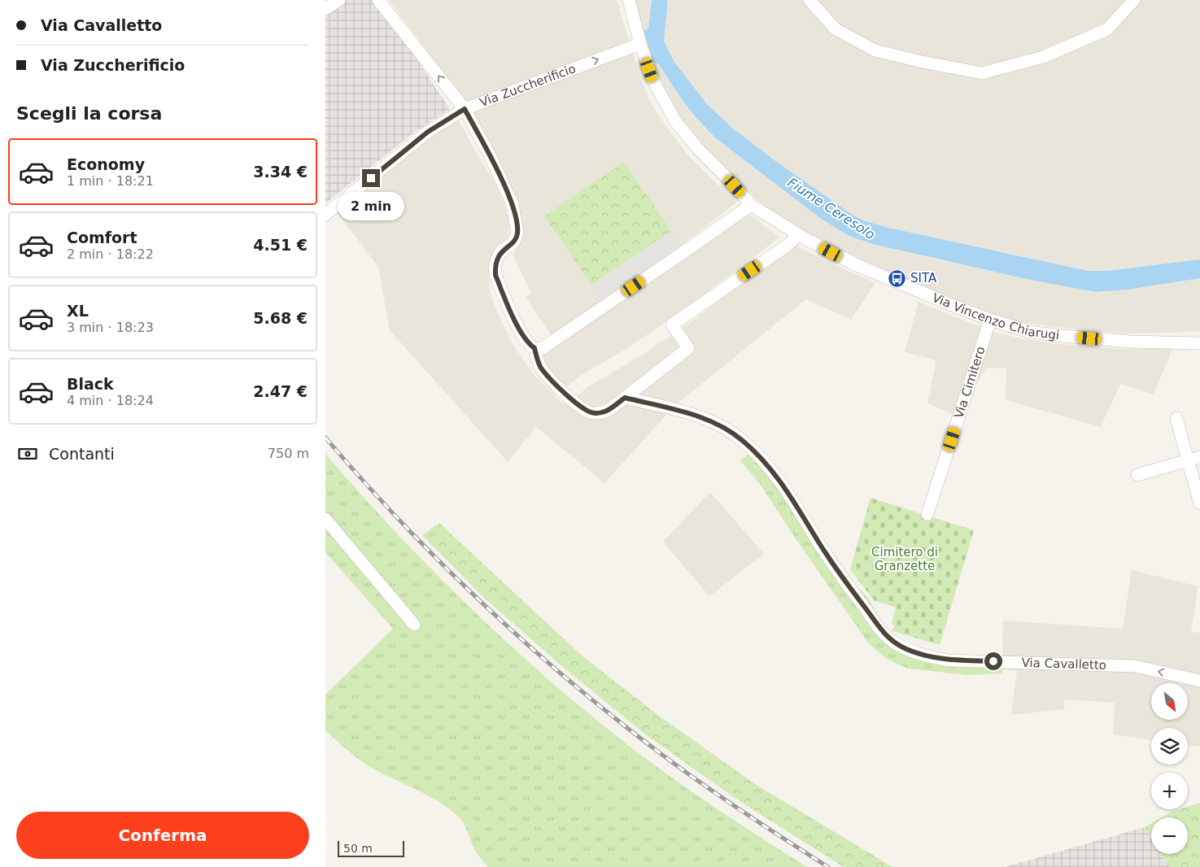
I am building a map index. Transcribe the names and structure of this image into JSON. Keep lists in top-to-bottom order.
{
  "streets": {
    "street": [
      "Via Zuccherificio",
      "Via Vincenzo Chiarugi",
      "Via Cimitero",
      "Via Cavalletto"
    ]
  },
  "crossings": [
    ["Via Zuccherificio", "Via Vincenzo Chiarugi"],
    ["Via Vincenzo Chiarugi", "Via Cimitero"]
  ],
  "one_way": ["Via Zuccherificio", "Via Cavalletto"],
  "water": ["Fiume Ceresolo"],
  "parks": ["Cimitero di Granzette"],
  "places": {
    "bus stop": ["SITA"]
  },
  "scale_bar": "50 m",
  "north": "bottom right",
  "page": {
    "banner": ["Via Cavalletto", "Via Zuccherificio"],
    "heading": "Scegli la corsa",
    "list": [
      {
        "name": "Economy",
        "note": "1 min · 18:21",
        "value": "3.34 €"
      },
      {
        "name": "Comfort",
        "note": "2 min · 18:22",
        "value": "4.51 €"
      },
      {
        "name": "XL",
        "note": "3 min · 18:23",
        "value": "5.68 €"
      },
      {
        "name": "Black",
        "note": "4 min · 18:24",
        "value": "2.47 €"
      }
    ],
    "bubble": "2 min",
    "pay": ["Contanti", "750 m"],
    "map_buttons": ["+", "−"],
    "buttons": "Conferma",
    "scale": "50 m"
  }
}
